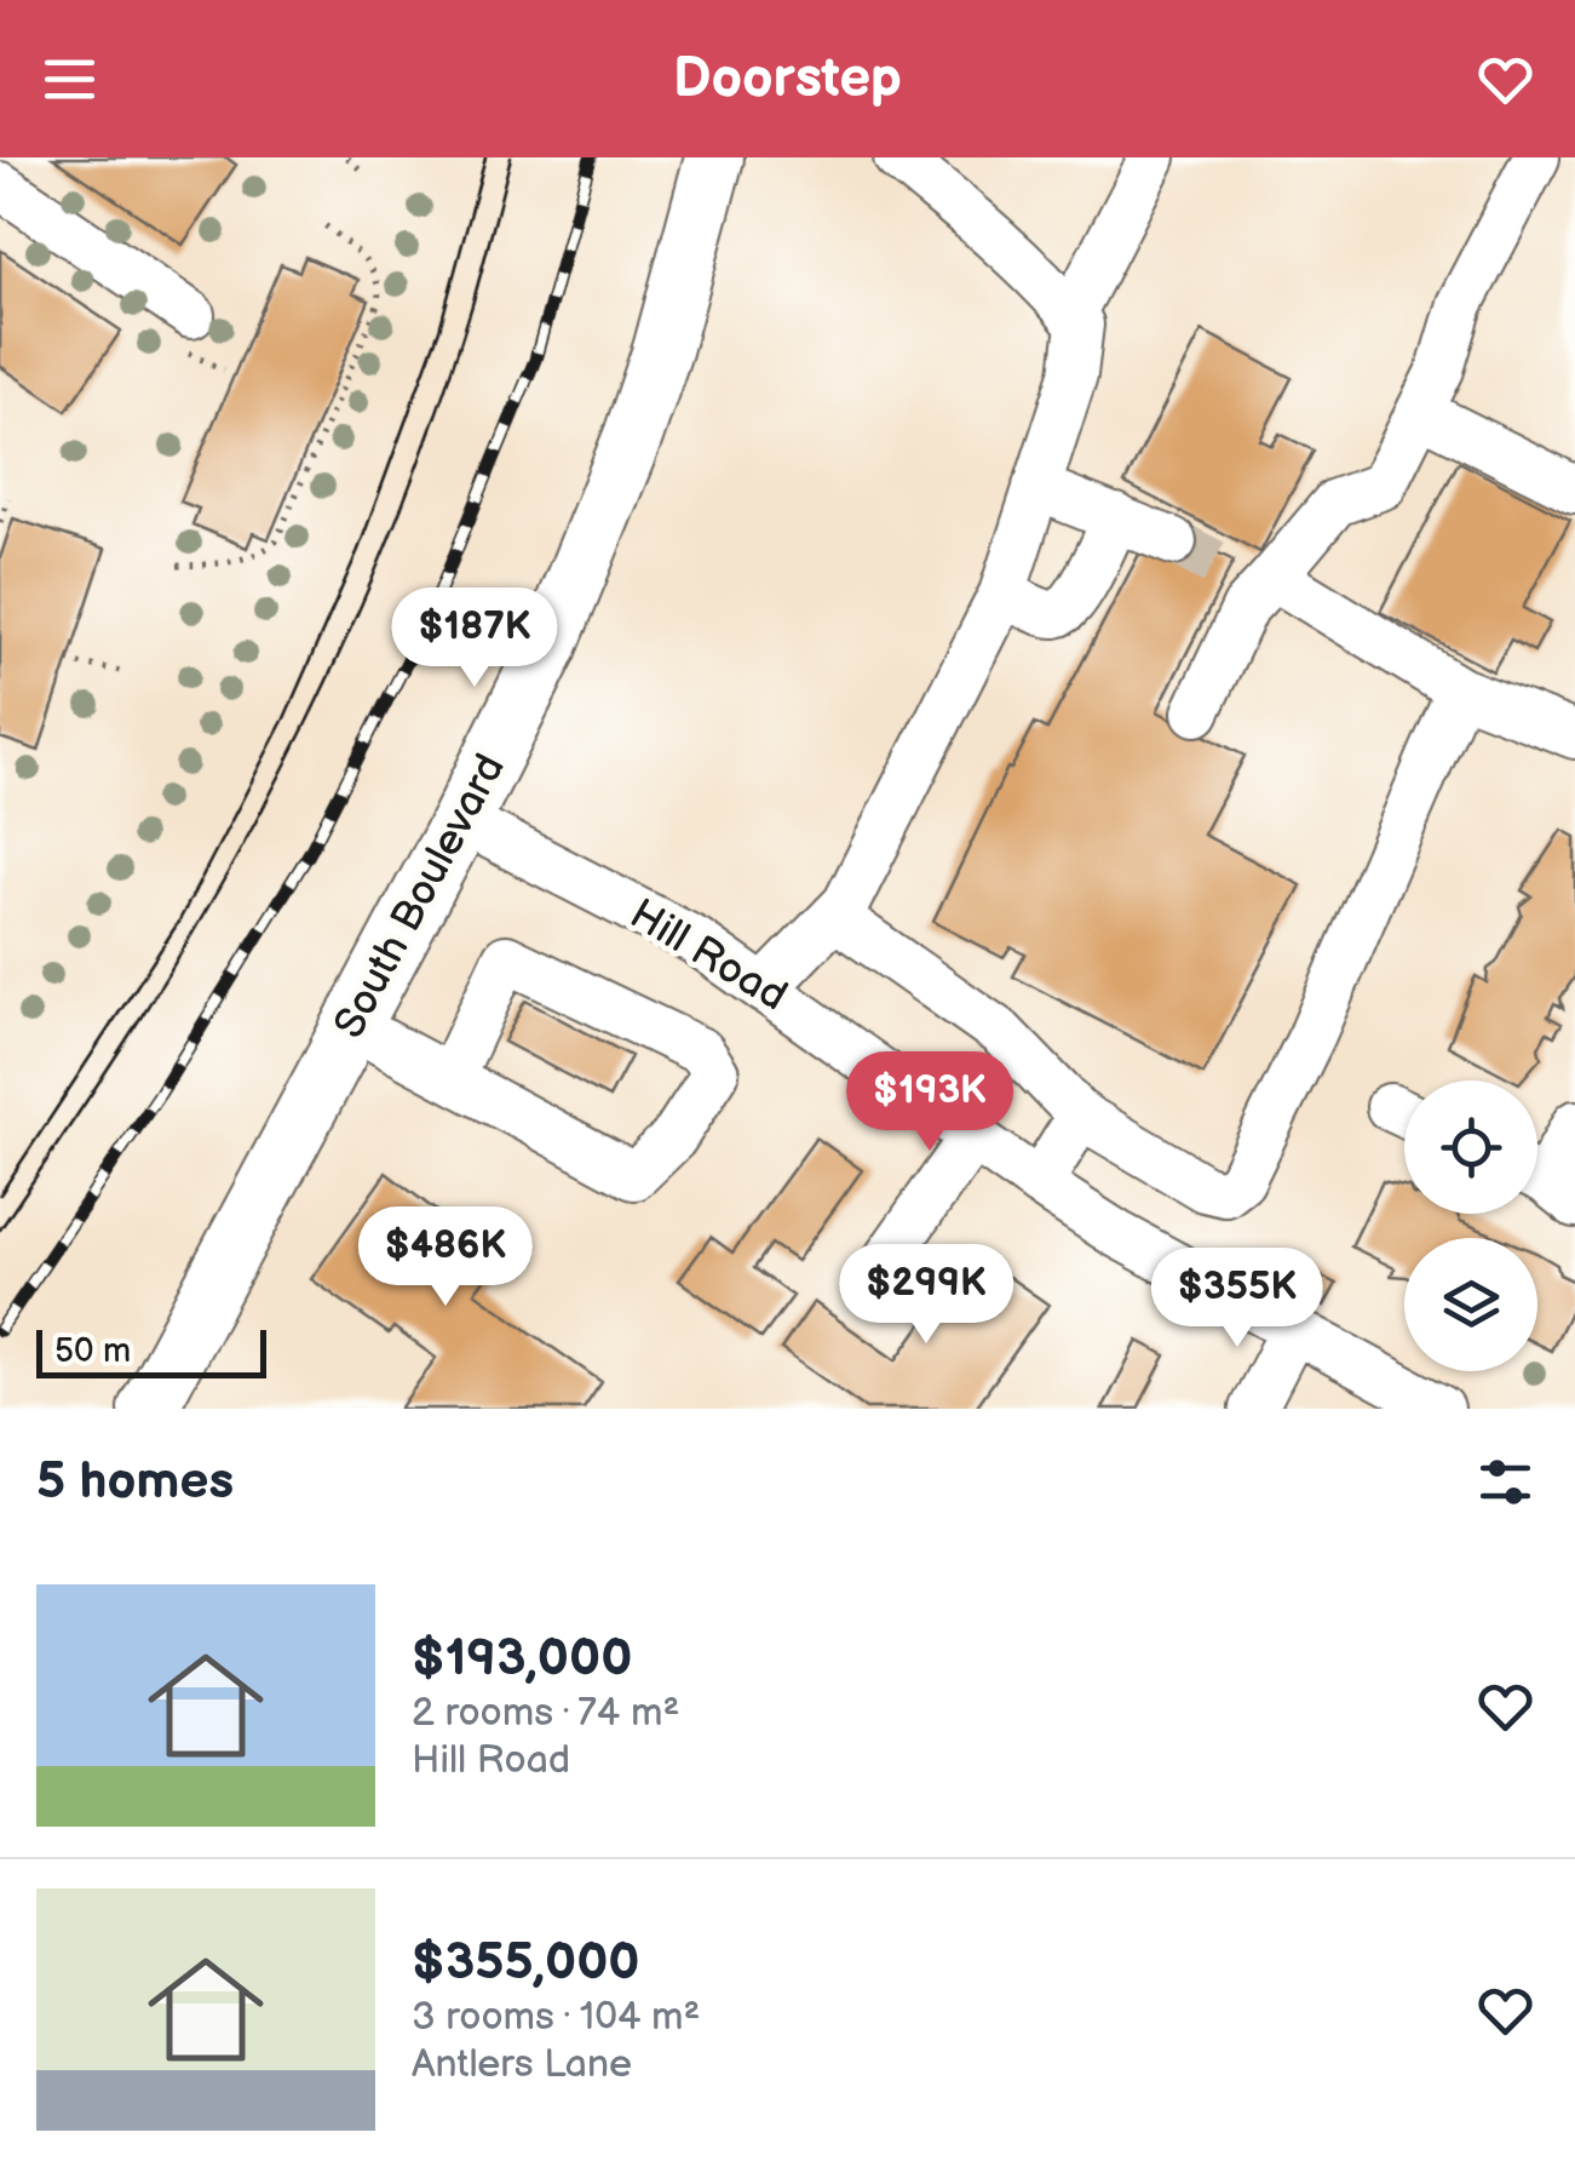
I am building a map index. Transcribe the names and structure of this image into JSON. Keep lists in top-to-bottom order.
{
  "streets": {
    "main road": ["South Boulevard"],
    "street": ["Hill Road"]
  },
  "crossings": [
    ["South Boulevard", "Hill Road"]
  ],
  "scale_bar": "50 m",
  "page": {
    "header": "Doorstep",
    "price": [
      "$187K",
      "$193K",
      "$486K",
      "$299K",
      "$355K"
    ],
    "scale": "50 m",
    "heading": "5 homes",
    "list": [
      {
        "name": "$193,000",
        "note": "2 rooms · 74 m² · Hill Road"
      },
      {
        "name": "$355,000",
        "note": "3 rooms · 104 m² · Antlers Lane"
      }
    ]
  }
}
